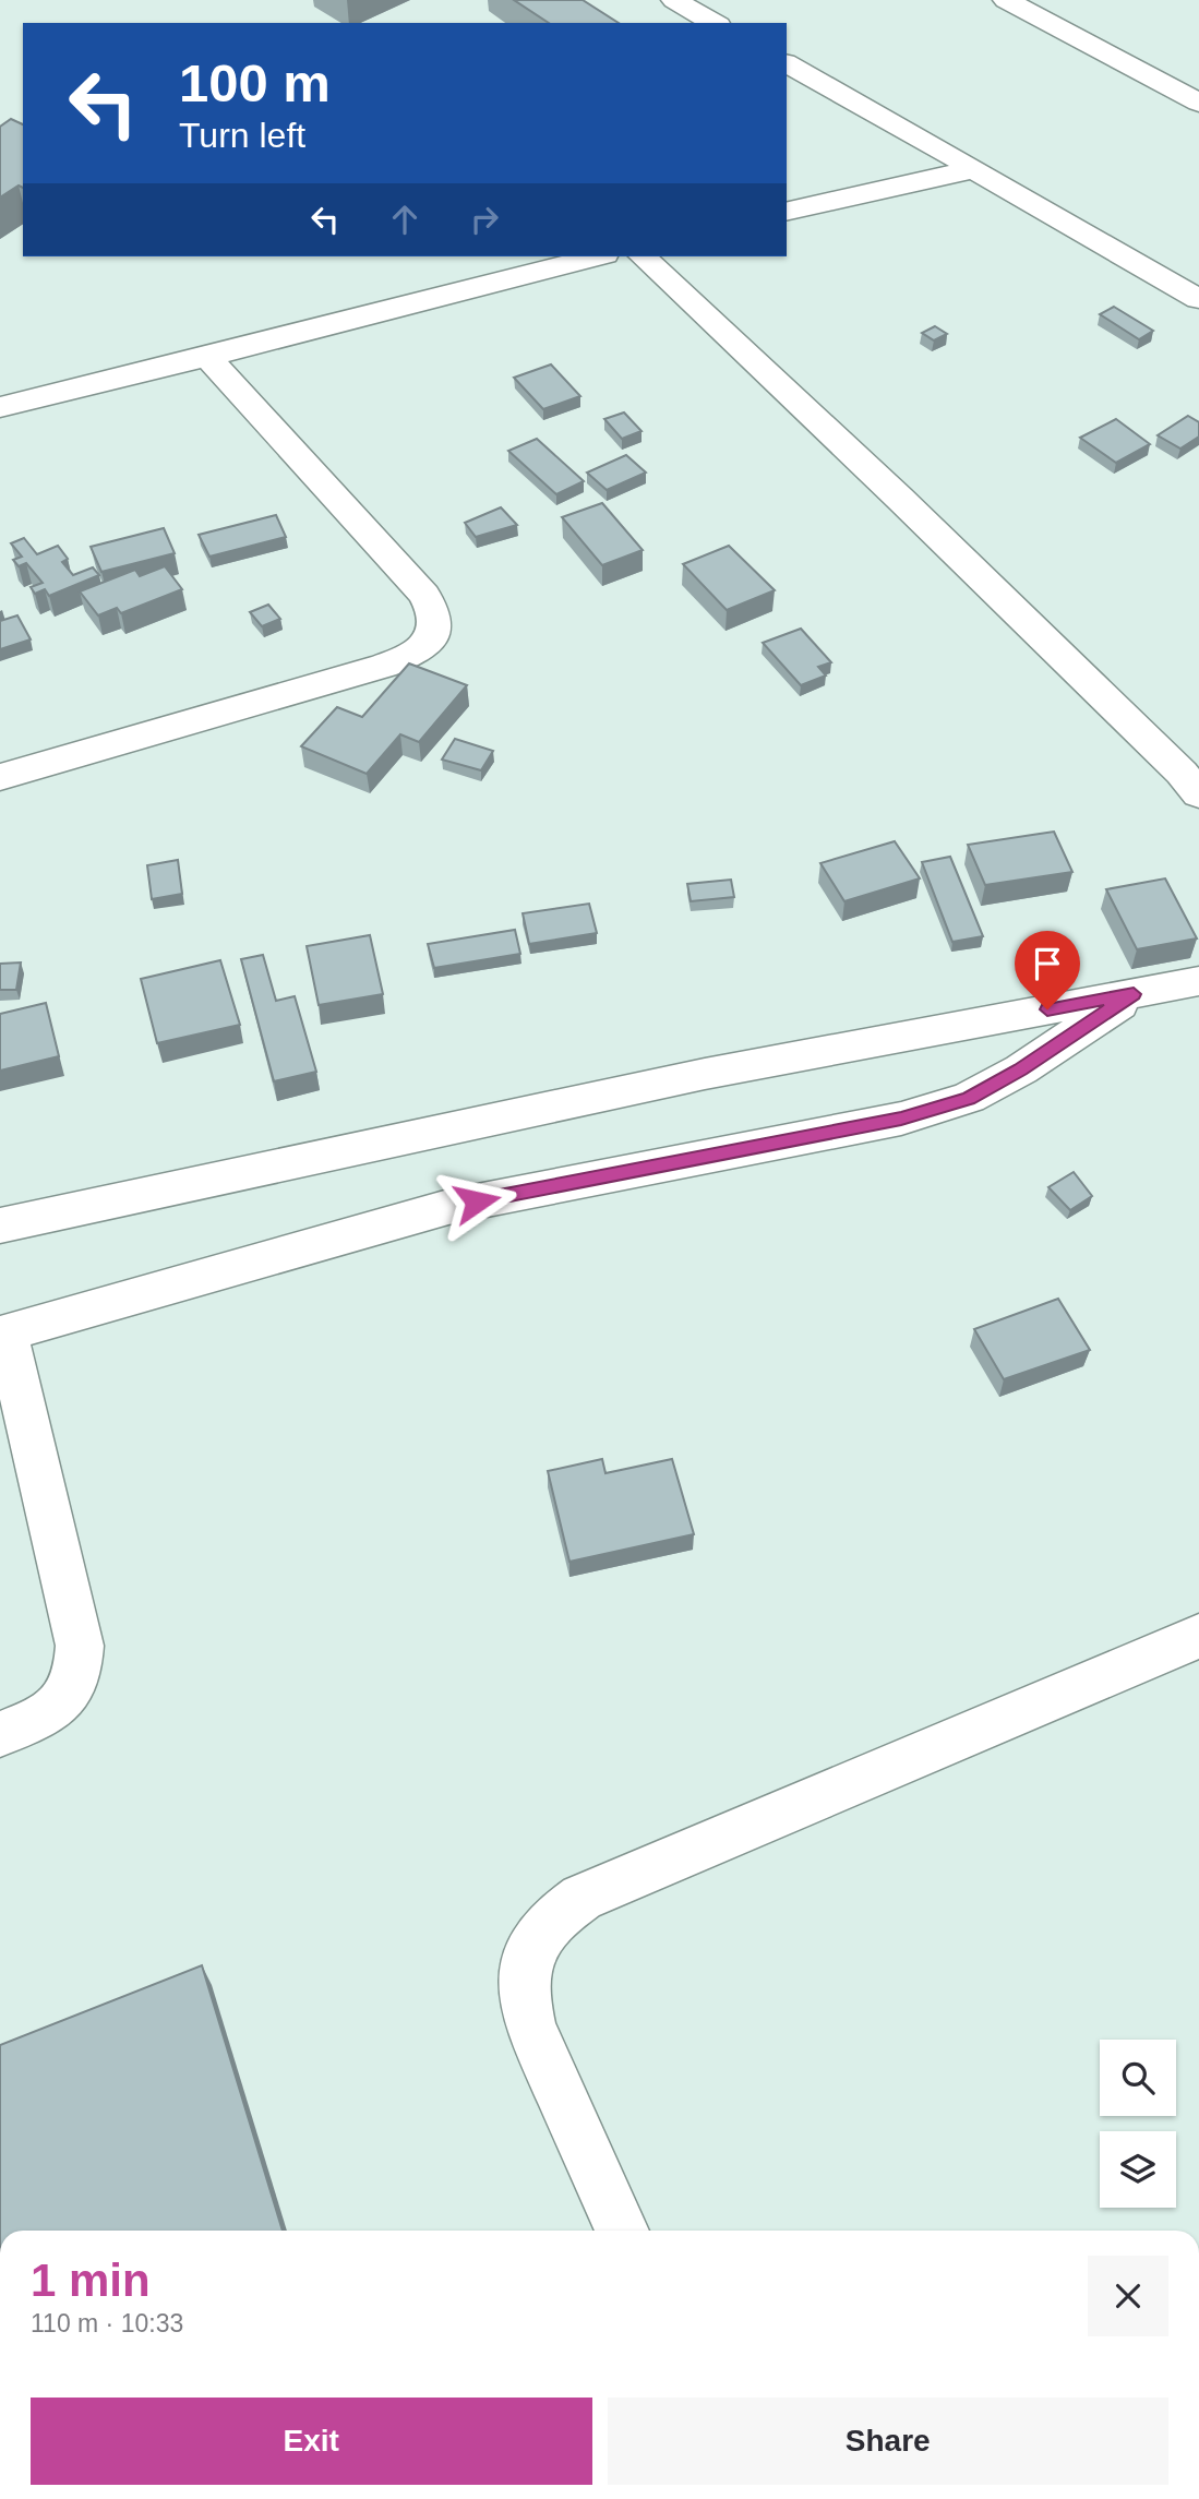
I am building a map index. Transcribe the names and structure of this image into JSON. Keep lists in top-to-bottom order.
{
  "page": {
    "turn": ["100 m", "Turn left"],
    "heading": ["1 min", "110 m · 10:33"],
    "buttons": ["Exit", "Share"]
  }
}
